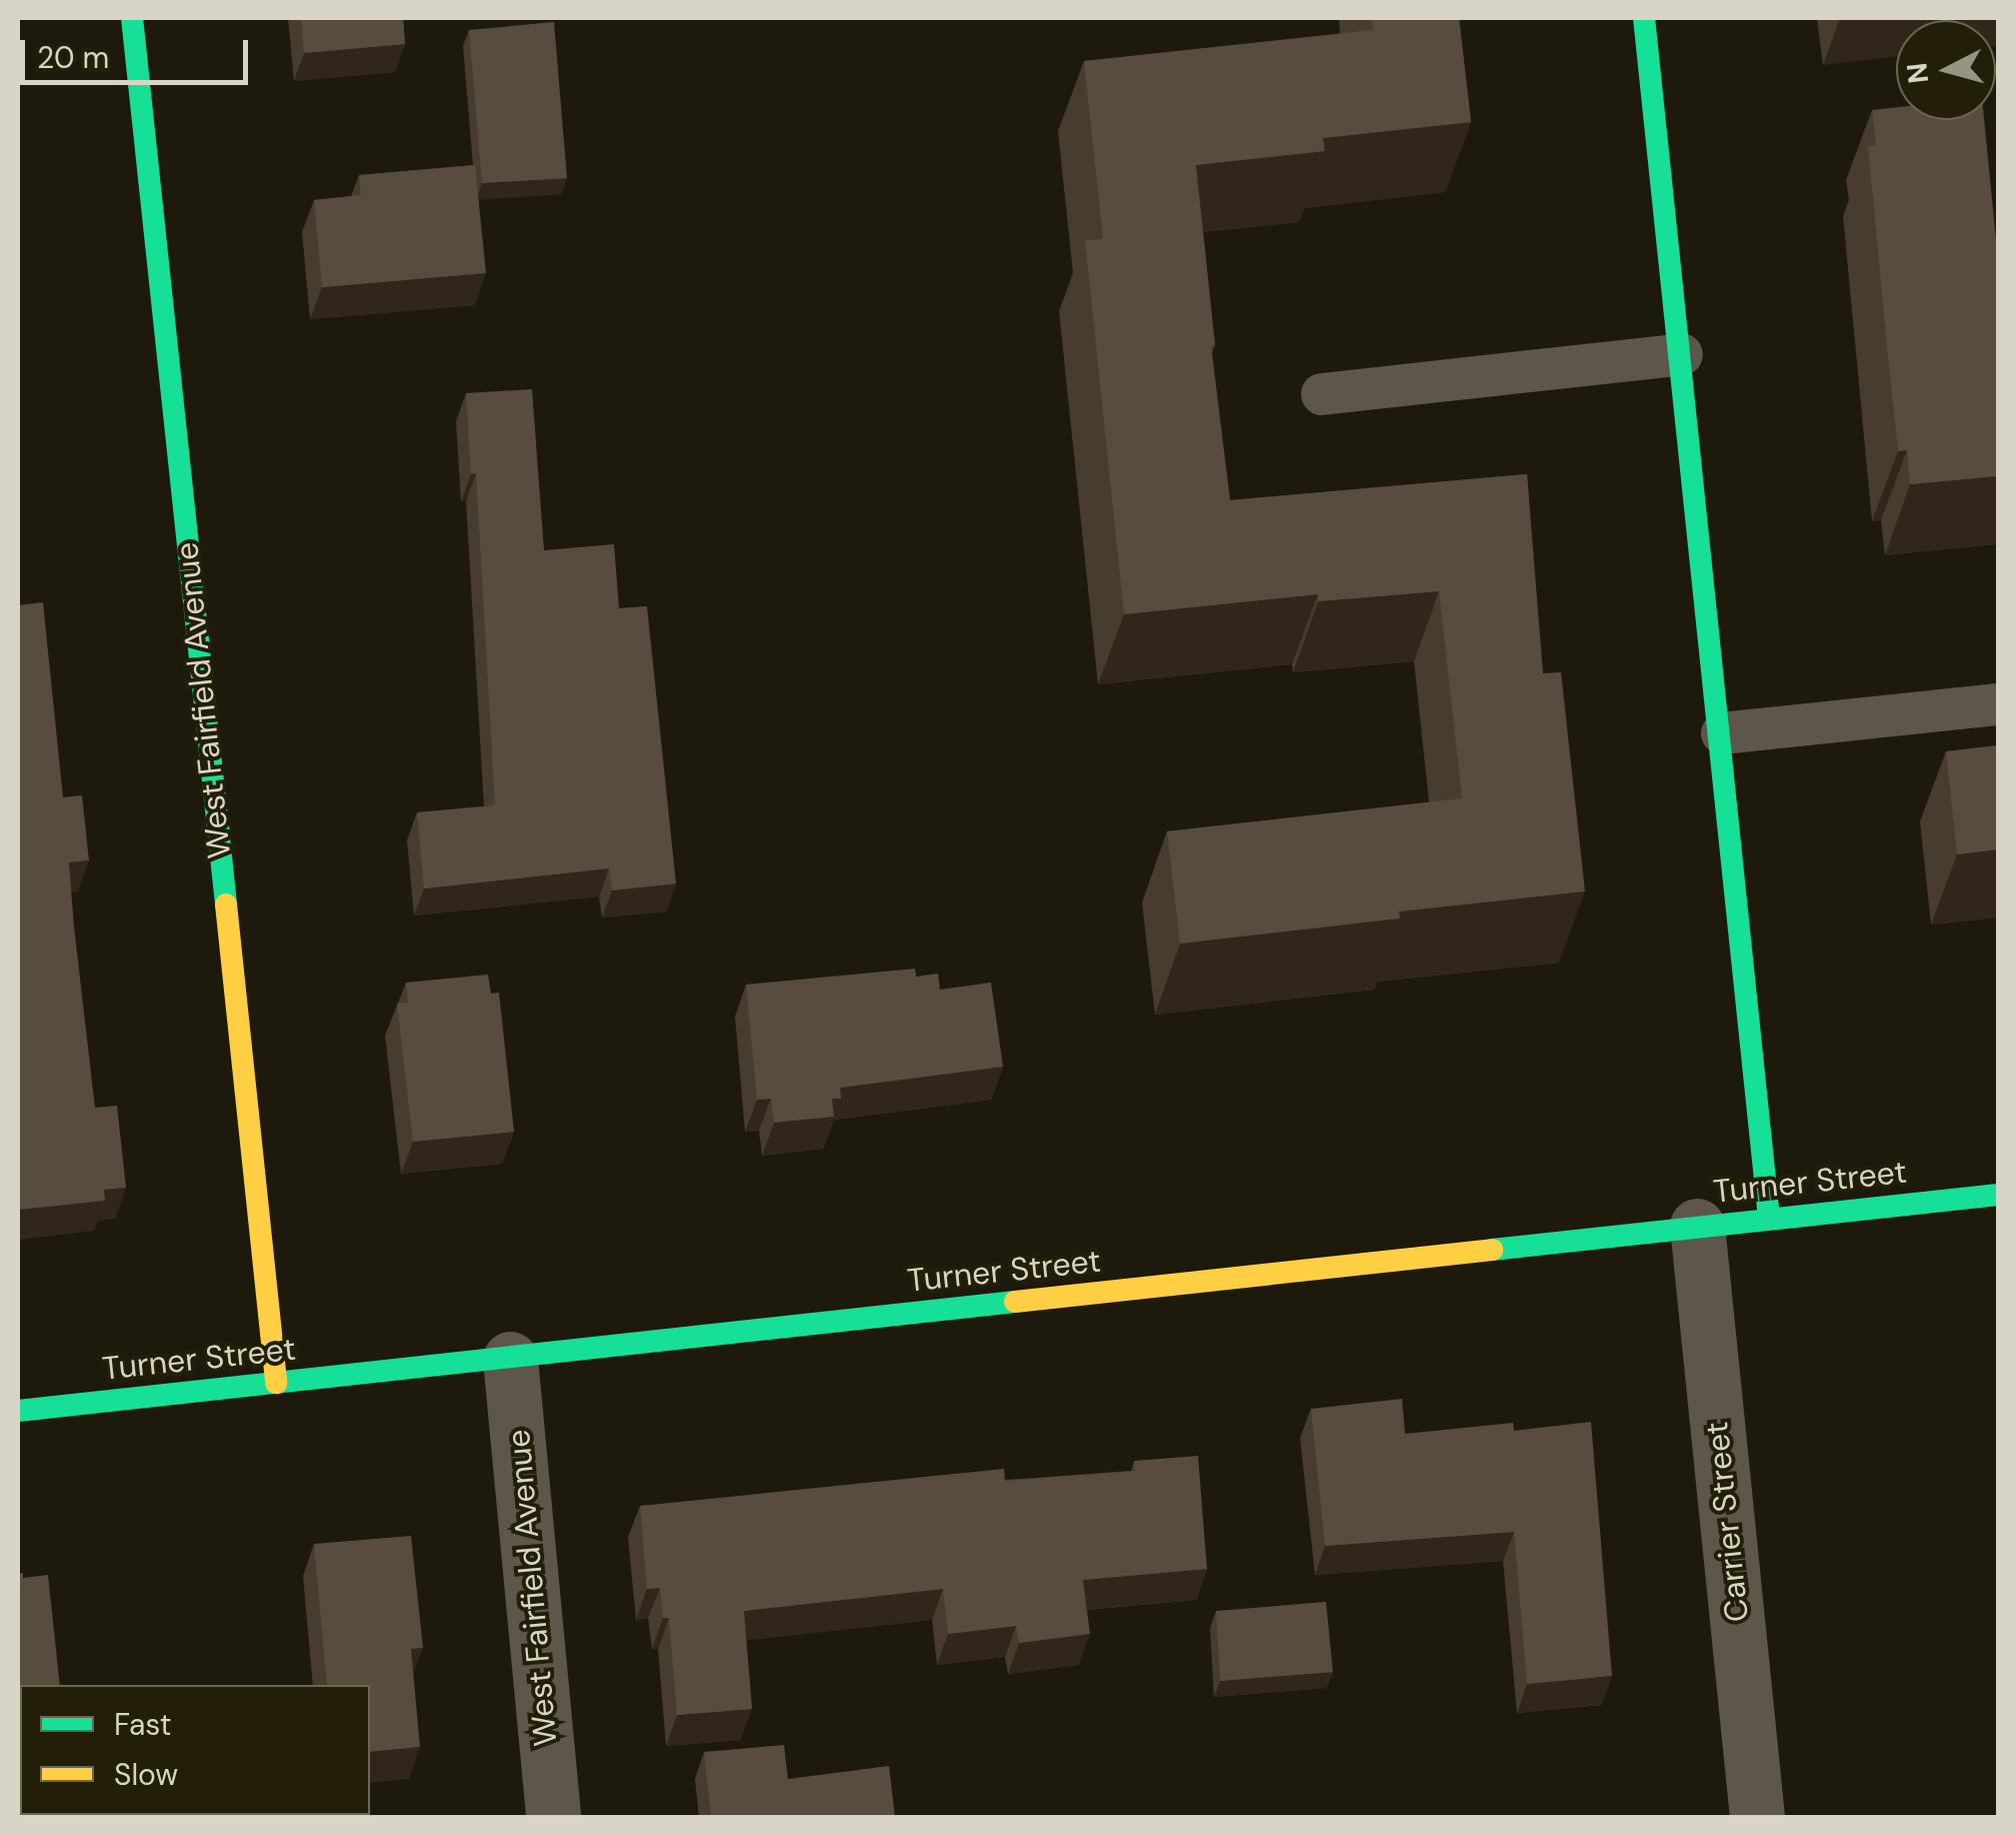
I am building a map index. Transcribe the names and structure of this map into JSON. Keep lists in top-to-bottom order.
{
  "streets": {
    "street": ["West Fairfield Avenue", "Turner Street", "Carrier Street"]
  },
  "crossings": [
    ["West Fairfield Avenue", "Turner Street"],
    ["Turner Street", "Carrier Street"]
  ],
  "legend": ["Fast", "Slow"],
  "scale_bar": "20 m",
  "north": "left"
}
